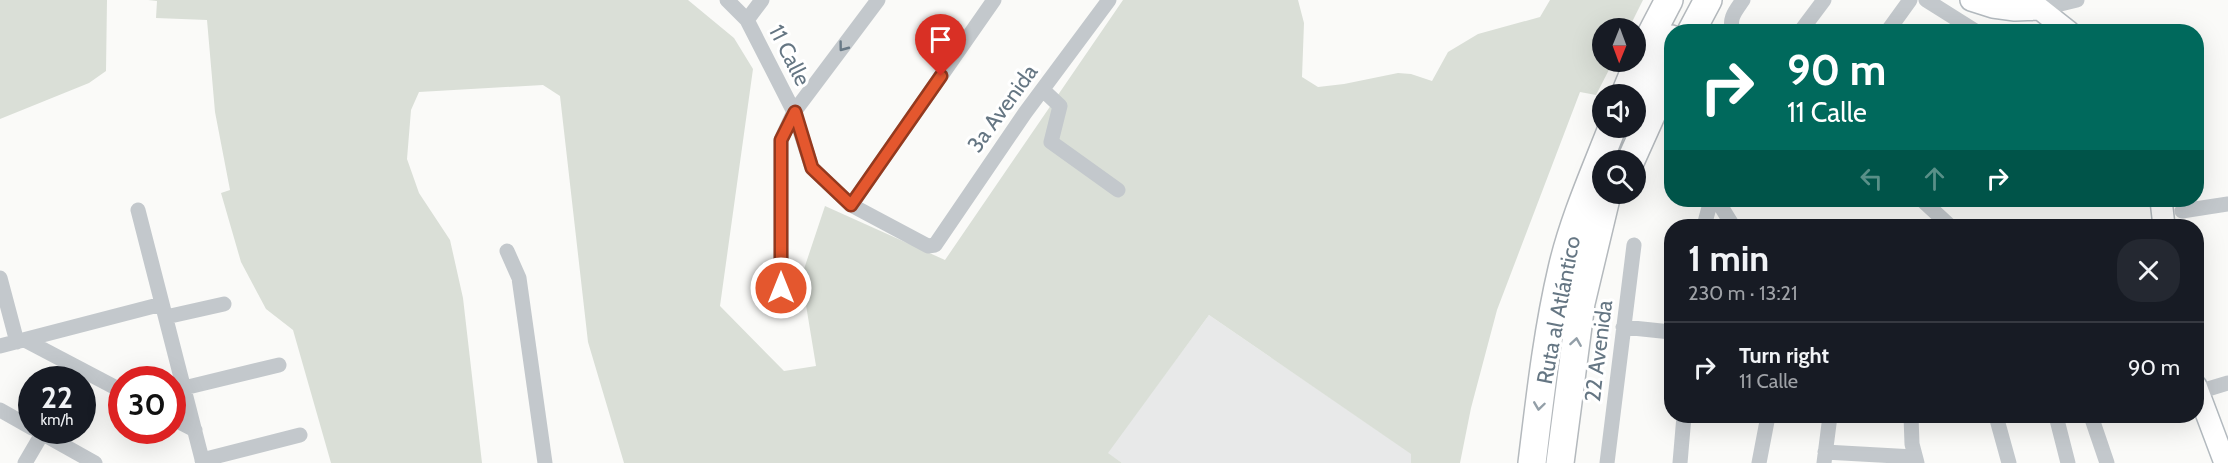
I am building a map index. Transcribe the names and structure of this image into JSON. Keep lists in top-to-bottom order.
{
  "streets": {
    "highway": ["Ruta al Atlántico"],
    "street": ["11 Calle", "3a Avenida", "22 Avenida"]
  },
  "crossings": [
    ["11 Calle", "3a Avenida"]
  ],
  "north": "bottom",
  "page": {
    "turn": ["90 m", "11 Calle"],
    "heading": ["1 min", "230 m · 13:21"],
    "list": [
      {
        "name": "Turn right",
        "note": "11 Calle",
        "value": "90 m"
      }
    ],
    "speed": "22 km/h",
    "limit": "30"
  }
}
